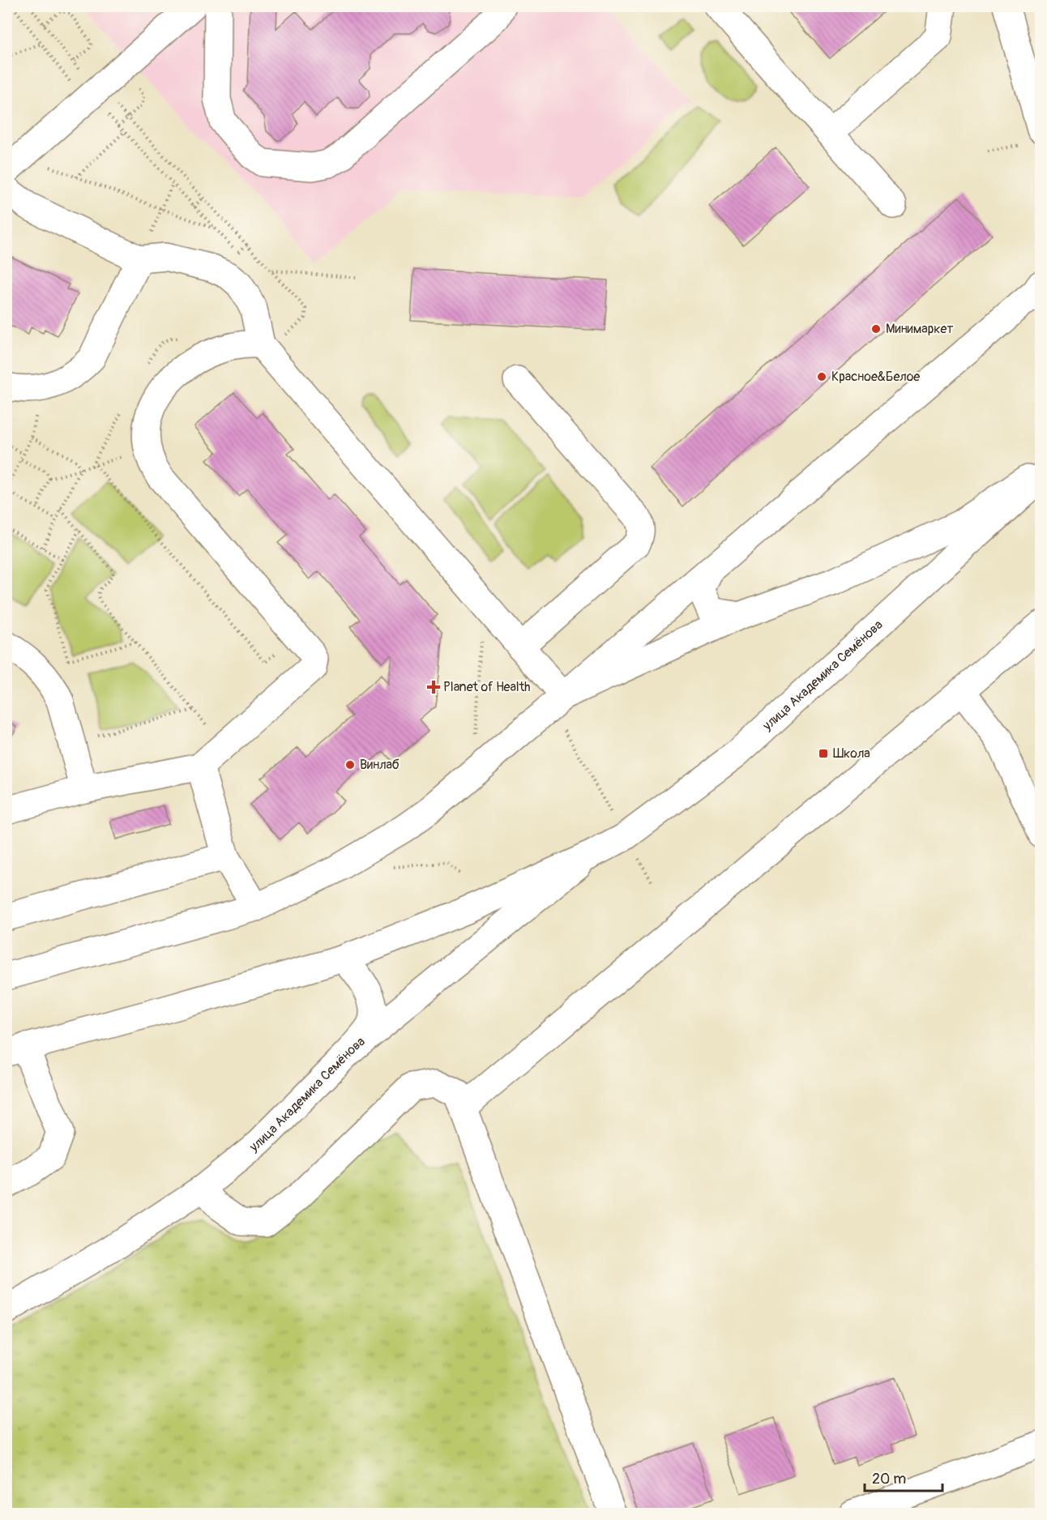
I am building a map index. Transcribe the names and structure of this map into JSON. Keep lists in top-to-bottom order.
{
  "streets": {
    "street": ["улица Академика Семёнова"]
  },
  "places": {
    "other": ["Минимаркет", "Красное&Белое", "Винлаб"],
    "health": ["Planet of Health"],
    "transit": ["Школа"]
  },
  "scale_bar": "20 m"
}
